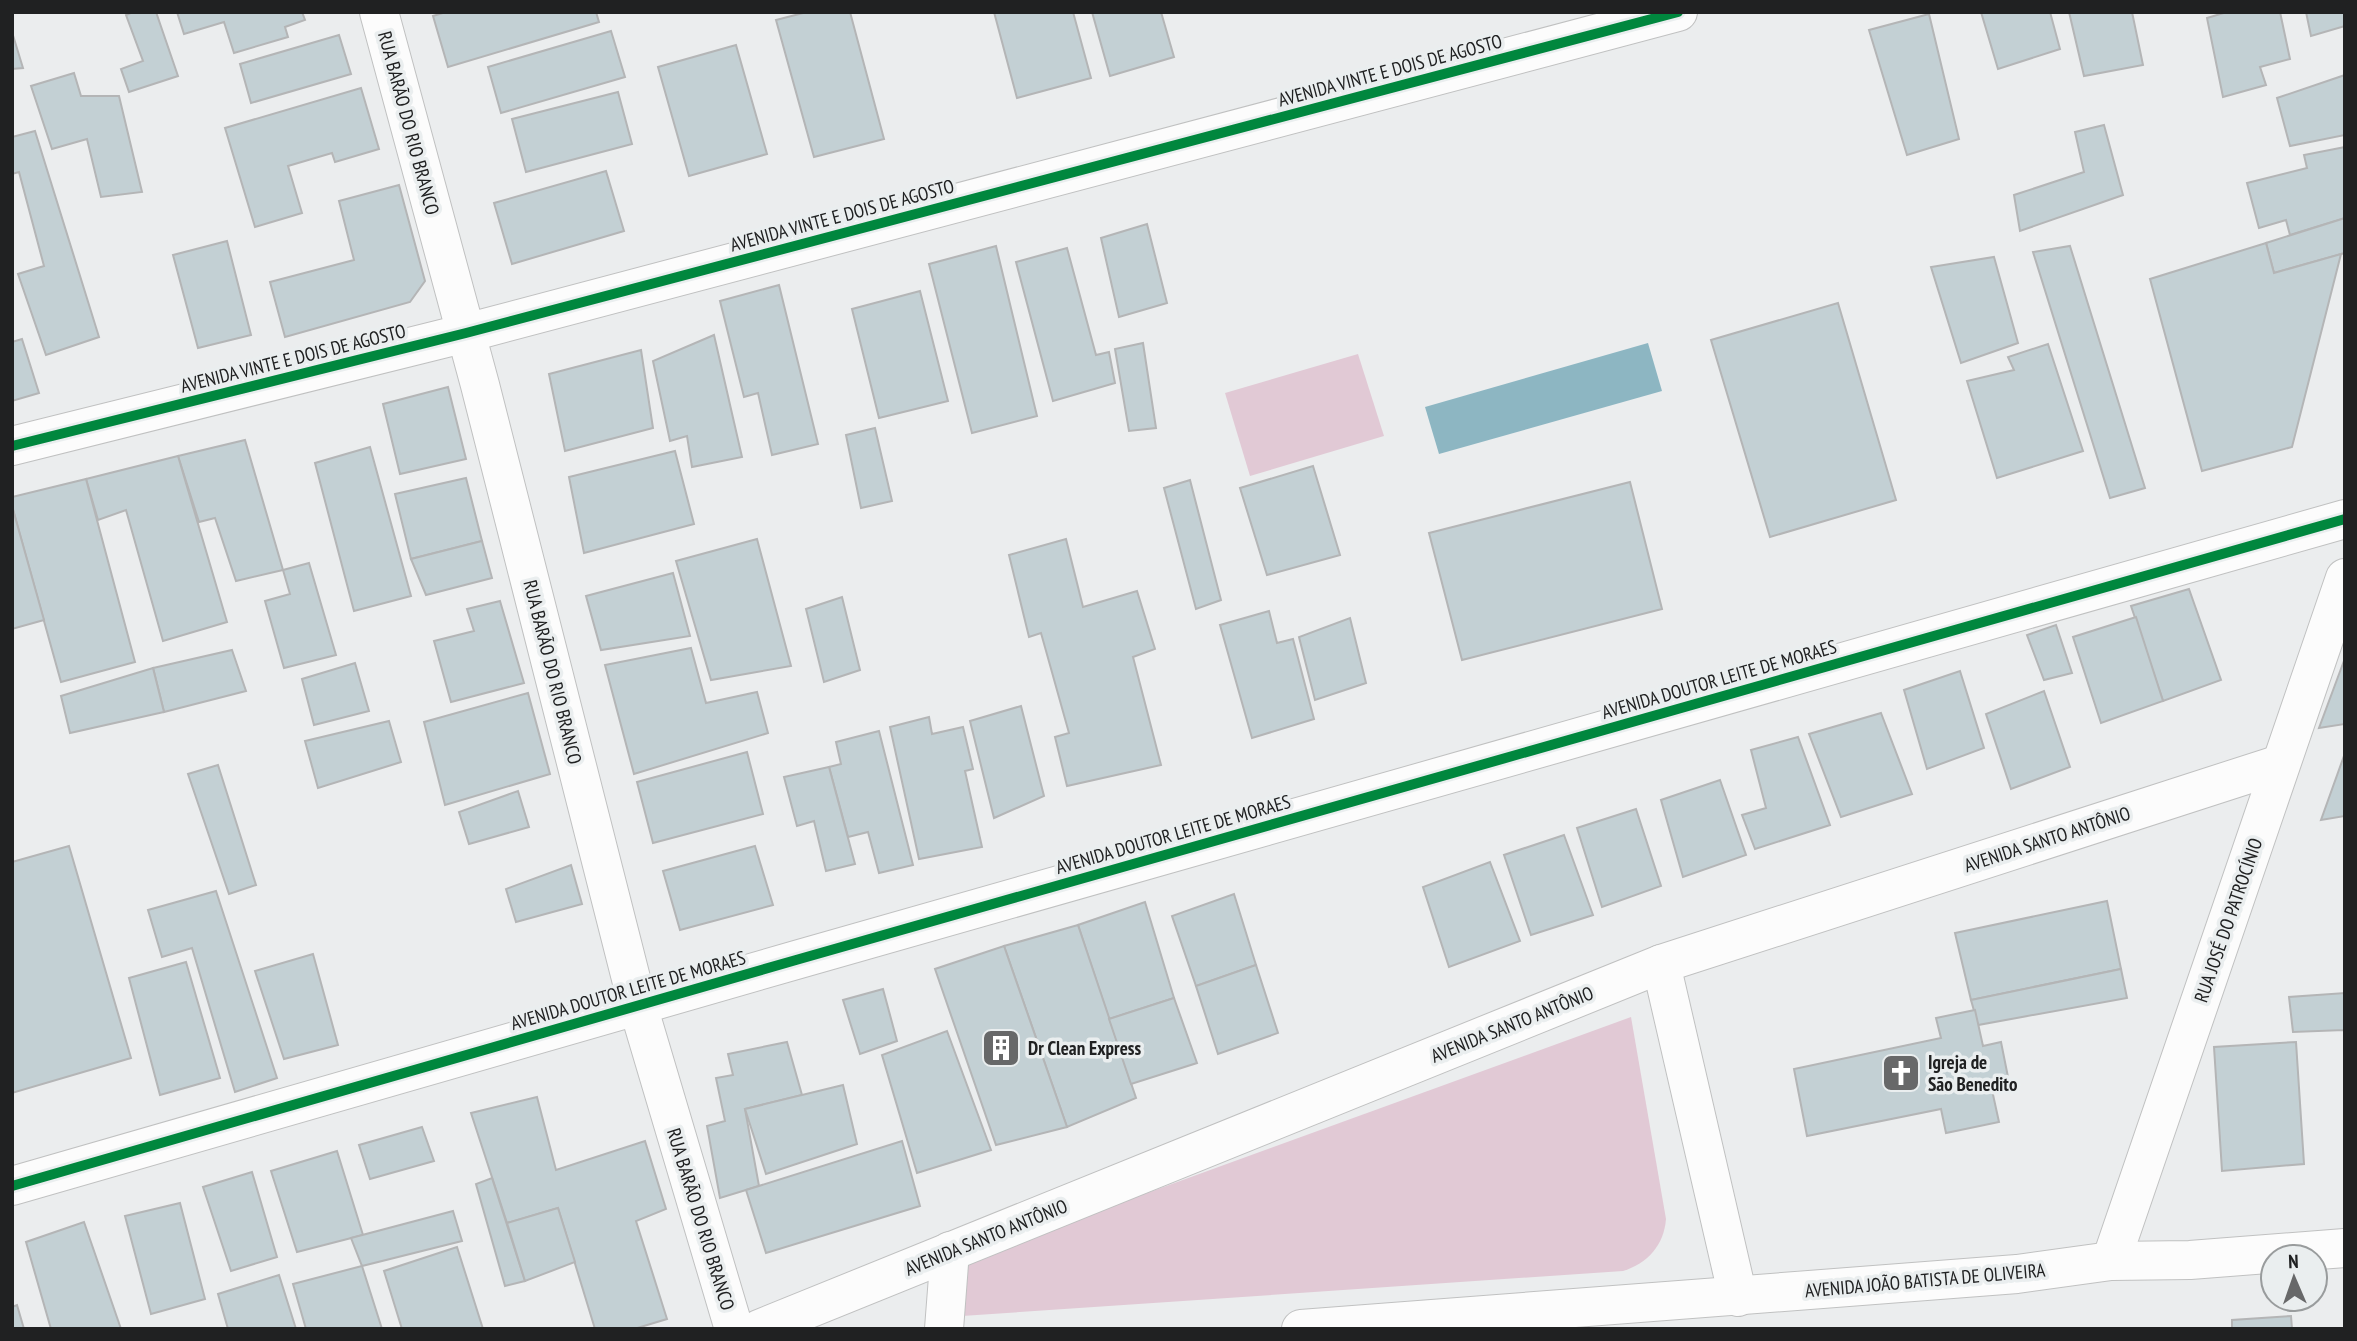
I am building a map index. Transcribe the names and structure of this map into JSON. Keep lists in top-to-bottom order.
{
  "streets": {
    "street": [
      "AVENIDA VINTE E DOIS DE AGOSTO",
      "RUA BARÃO DO RIO BRANCO",
      "AVENIDA DOUTOR LEITE DE MORAES",
      "AVENIDA SANTO ANTÔNIO",
      "RUA JOSÉ DO PATROCÍNIO",
      "AVENIDA JOÃO BATISTA DE OLIVEIRA"
    ]
  },
  "crossings": [
    ["AVENIDA VINTE E DOIS DE AGOSTO", "RUA BARÃO DO RIO BRANCO"],
    ["RUA BARÃO DO RIO BRANCO", "AVENIDA DOUTOR LEITE DE MORAES"],
    ["AVENIDA SANTO ANTÔNIO", "RUA JOSÉ DO PATROCÍNIO"],
    ["RUA JOSÉ DO PATROCÍNIO", "AVENIDA JOÃO BATISTA DE OLIVEIRA"]
  ],
  "places": {
    "building": ["Dr Clean Express"],
    "church": ["Igreja de São Benedito"]
  },
  "north": "top"
}
